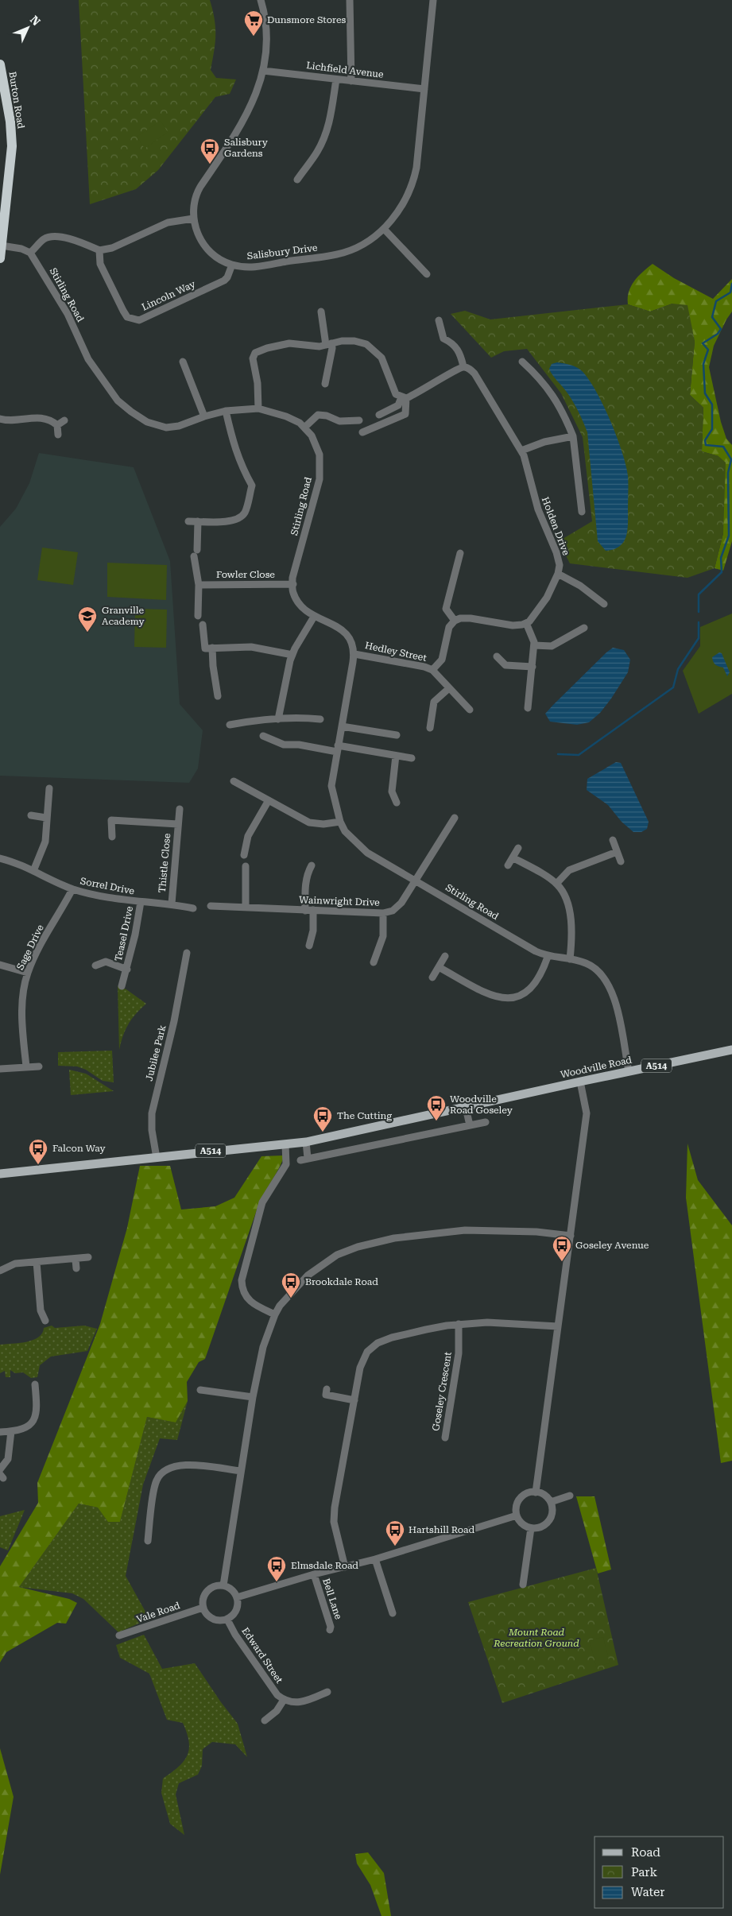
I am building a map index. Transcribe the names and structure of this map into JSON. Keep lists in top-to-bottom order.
{
  "streets": {
    "highway": ["Burton Road"],
    "main road": ["A514", "Woodville Road"],
    "street": [
      "Lichfield Avenue",
      "Salisbury Drive",
      "Stirling Road",
      "Lincoln Way",
      "Holden Drive",
      "Fowler Close",
      "Hedley Street",
      "Thistle Close",
      "Sorrel Drive",
      "Wainwright Drive",
      "Teasel Drive",
      "Sage Drive",
      "Jubilee Park",
      "Goseley Crescent",
      "Bell Lane",
      "Vale Road",
      "Edward Street"
    ]
  },
  "crossings": [
    ["Lichfield Avenue", "Salisbury Drive"],
    ["Salisbury Drive", "Lincoln Way"],
    ["Stirling Road", "Fowler Close"],
    ["Stirling Road", "Hedley Street"],
    ["Stirling Road", "Wainwright Drive"],
    ["Stirling Road", "Woodville Road"],
    ["Thistle Close", "Sorrel Drive"],
    ["Sorrel Drive", "Teasel Drive"],
    ["Sorrel Drive", "Sage Drive"],
    ["Jubilee Park", "A514"],
    ["A514", "Woodville Road"],
    ["Vale Road", "Edward Street"]
  ],
  "parks": ["Mount Road Recreation Ground"],
  "places": {
    "supermarket": ["Dunsmore Stores"],
    "bus stop": [
      "Salisbury Gardens",
      "Woodville Road Goseley",
      "The Cutting",
      "Falcon Way",
      "Goseley Avenue",
      "Brookdale Road",
      "Hartshill Road",
      "Elmsdale Road"
    ],
    "school or university": ["Granville Academy"]
  },
  "legend": ["Road", "Park", "Water"],
  "north": "top right"
}
